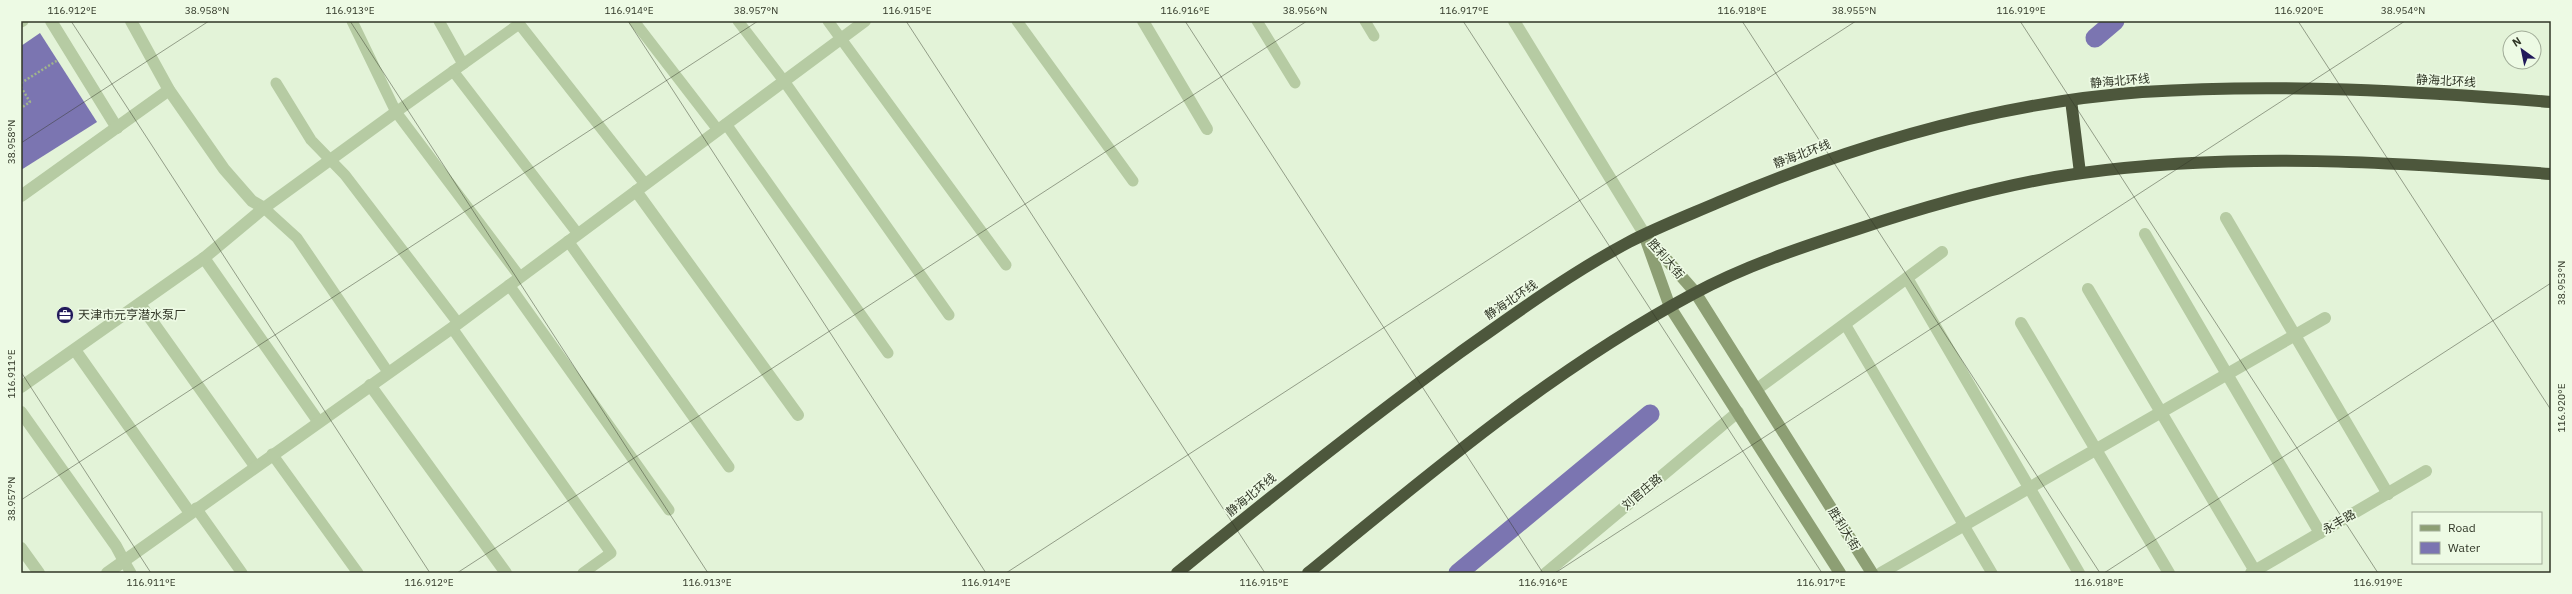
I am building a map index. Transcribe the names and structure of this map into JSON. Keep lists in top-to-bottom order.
{
  "streets": {
    "highway": ["静海北环线"],
    "main road": ["胜利大街"],
    "street": ["刘官庄路", "永丰路"]
  },
  "crossings": [
    ["静海北环线", "胜利大街"],
    ["胜利大街", "刘官庄路"]
  ],
  "places": {
    "office": ["天津市元亨潜水泵厂"]
  },
  "legend": ["Road", "Water"],
  "north": "top left",
  "coordinates": [
    "116.912°E",
    "38.958°N",
    "116.913°E",
    "116.914°E",
    "38.957°N",
    "116.915°E",
    "116.916°E",
    "38.956°N",
    "116.917°E",
    "116.918°E",
    "38.955°N",
    "116.919°E",
    "116.920°E",
    "38.954°N",
    "38.953°N",
    "116.911°E"
  ]
}
